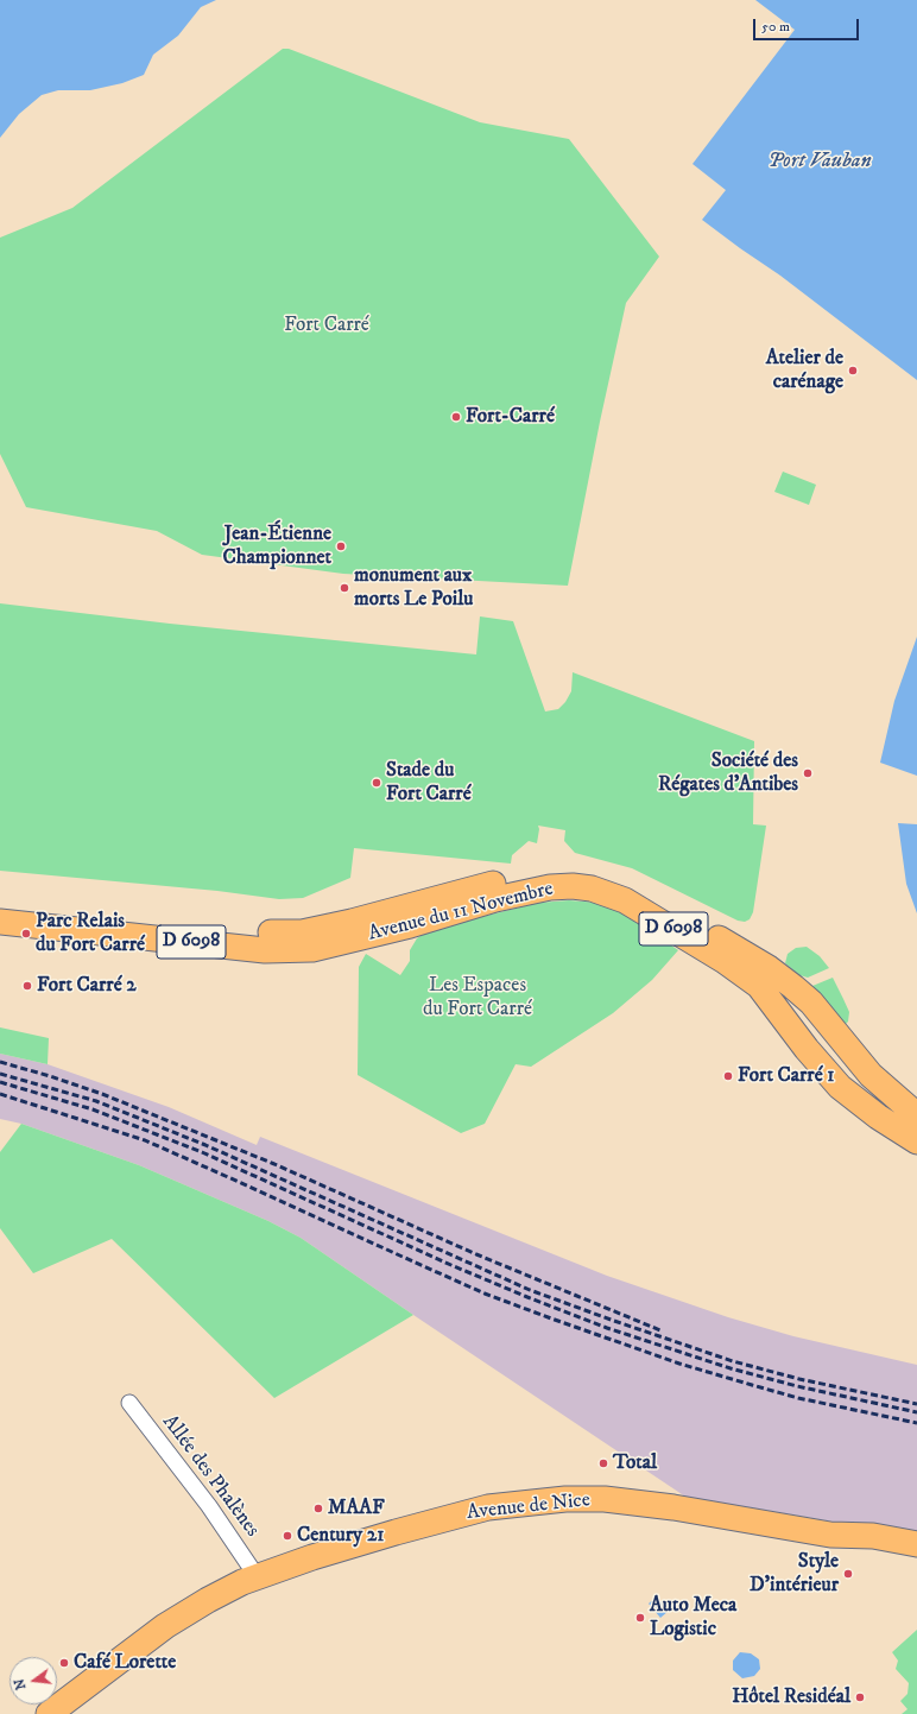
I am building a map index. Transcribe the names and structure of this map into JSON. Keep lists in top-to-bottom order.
{
  "streets": {
    "main road": ["Avenue du 11 Novembre", "D 6098", "Avenue de Nice"],
    "street": ["Allée des Phalènes"]
  },
  "crossings": [
    ["Allée des Phalènes", "Avenue de Nice"]
  ],
  "water": ["Port Vauban"],
  "parks": ["Fort Carré", "Les Espaces du Fort Carré"],
  "places": [
    "Atelier de carénage",
    "Fort-Carré",
    "Jean-Étienne Championnet",
    "monument aux morts Le Poilu",
    "Société des Régates d'Antibes",
    "Stade du Fort Carré",
    "Parc Relais du Fort Carré",
    "Fort Carré 2",
    "Fort Carré 1",
    "Total",
    "MAAF",
    "Century 21",
    "Style D'intérieur",
    "Auto Meca Logistic",
    "Café Lorette",
    "Hôtel Residéal"
  ],
  "scale_bar": "50 m",
  "north": "left"
}
